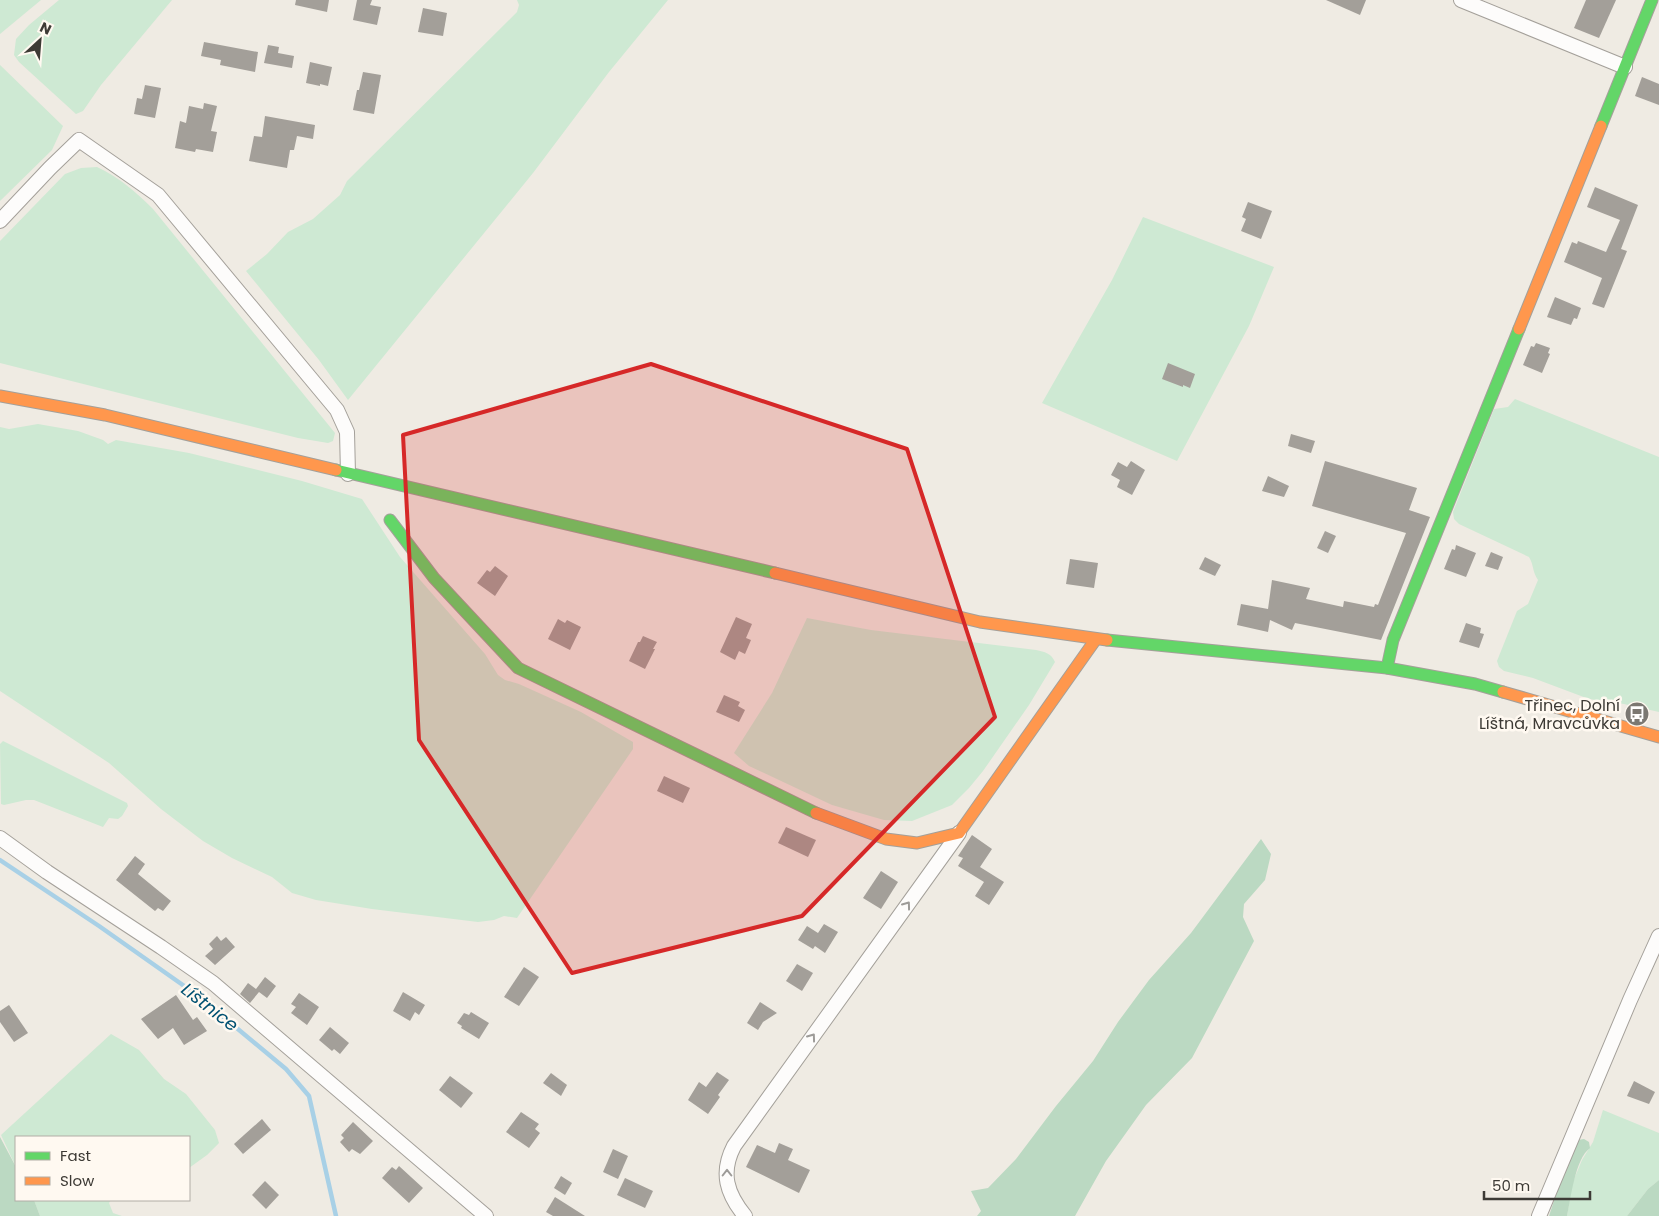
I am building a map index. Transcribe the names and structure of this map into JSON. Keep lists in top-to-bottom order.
{
  "water": ["Líštnice"],
  "places": {
    "bus stop": ["Třinec, Dolní Líštná, Mravcůvka"]
  },
  "legend": ["Fast", "Slow"],
  "scale_bar": "50 m",
  "north": "top right"
}
